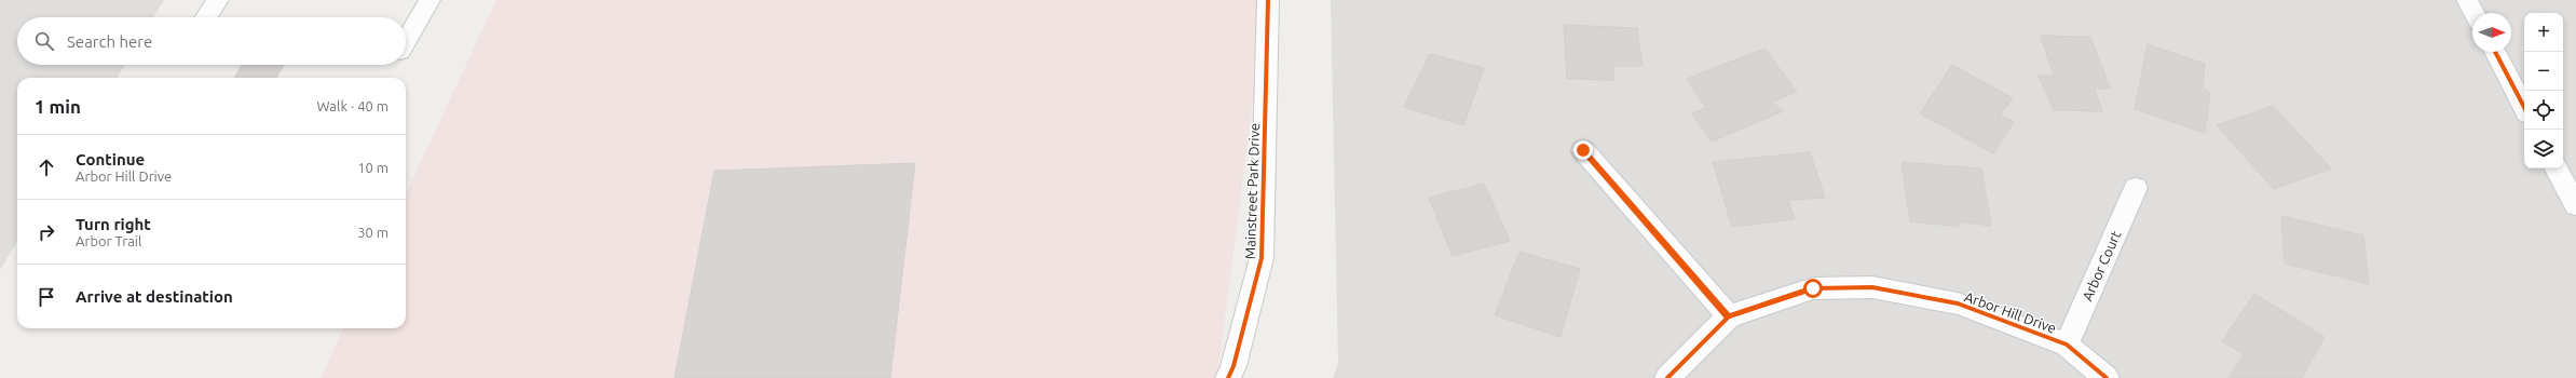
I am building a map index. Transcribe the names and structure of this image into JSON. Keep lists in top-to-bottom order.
{
  "streets": {
    "street": ["Mainstreet Park Drive", "Arbor Court", "Arbor Hill Drive"]
  },
  "crossings": [
    ["Arbor Court", "Arbor Hill Drive"]
  ],
  "north": "right",
  "page": {
    "map_buttons": ["+", "−"],
    "search": "Search here",
    "heading": ["1 min", "Walk · 40 m"],
    "list": [
      ["Continue", "Arbor Hill Drive", "10 m"],
      ["Turn right", "Arbor Trail", "30 m"],
      "Arrive at destination"
    ]
  }
}
